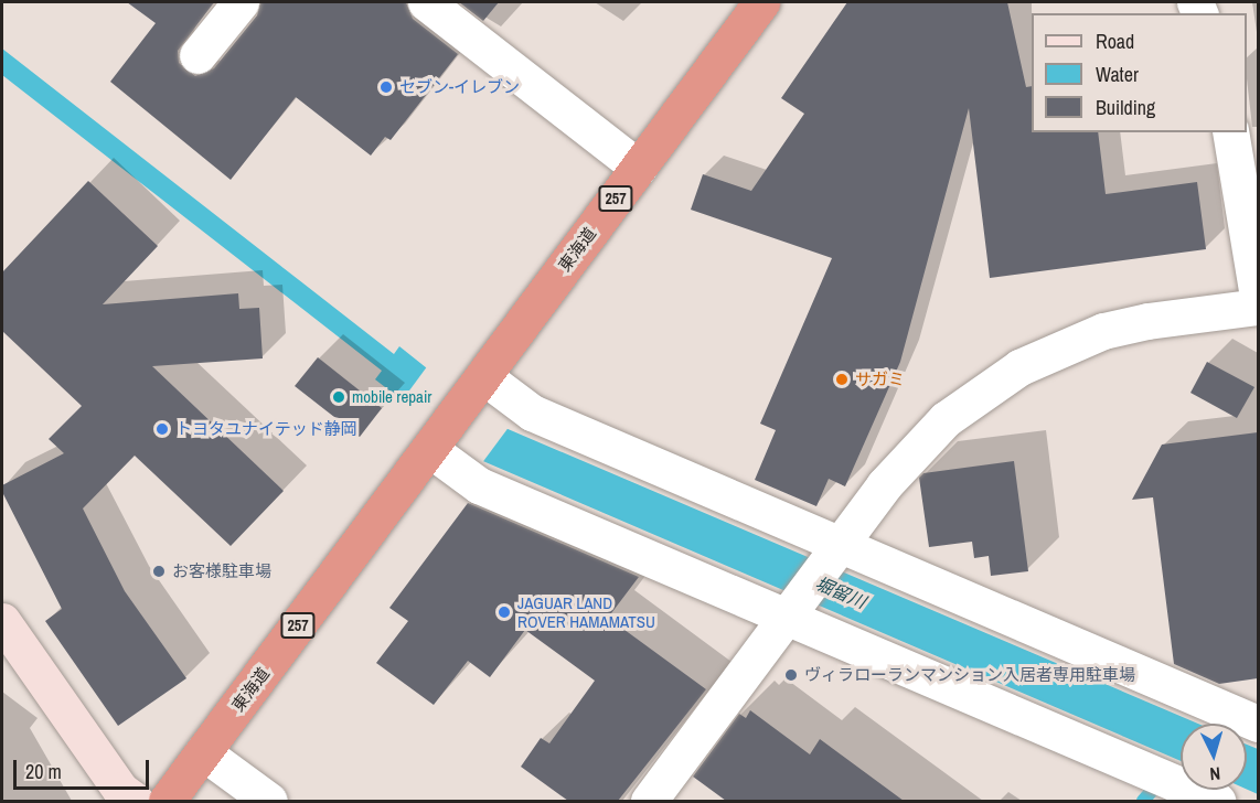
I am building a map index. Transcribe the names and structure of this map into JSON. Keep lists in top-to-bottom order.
{
  "streets": {
    "highway": ["257", "東海道"]
  },
  "water": ["堀留川"],
  "places": [
    "セブン-イレブン",
    "サガミ",
    "mobile repair",
    "トヨタユナイテッド静岡",
    "お客様駐車場",
    "JAGUAR LAND ROVER HAMAMATSU",
    "ヴィラローランマンション入居者専用駐車場"
  ],
  "legend": ["Road", "Water", "Building"],
  "scale_bar": "20 m",
  "north": "bottom"
}
